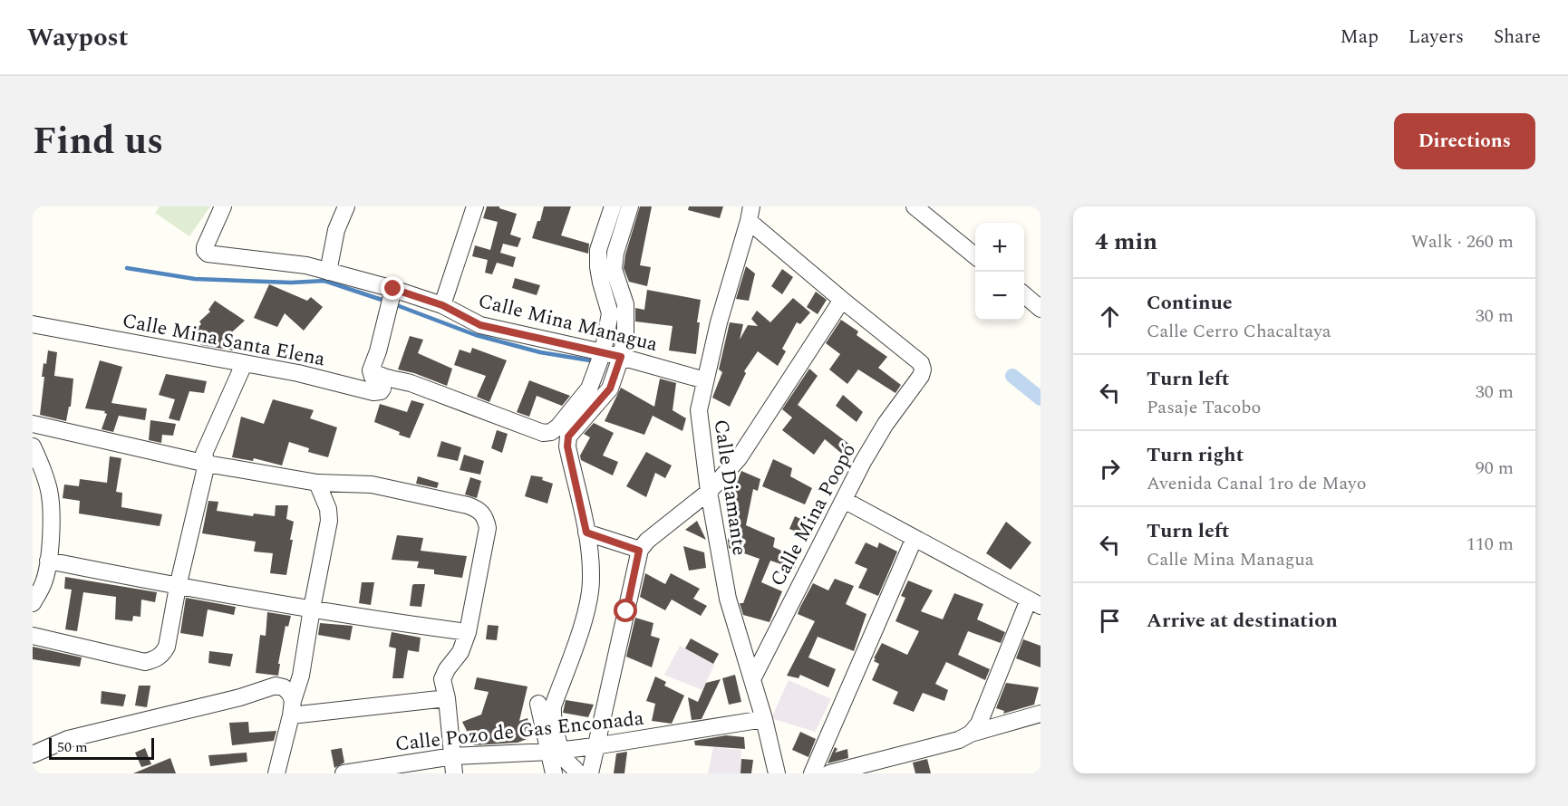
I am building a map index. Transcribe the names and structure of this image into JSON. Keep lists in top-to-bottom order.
{
  "streets": {
    "street": [
      "Calle Mina Managua",
      "Calle Mina Santa Elena",
      "Calle Diamante",
      "Calle Mina Poopó",
      "Calle Pozo de Gas Enconada"
    ]
  },
  "crossings": [
    ["Calle Mina Managua", "Calle Diamante"],
    ["Calle Diamante", "Calle Mina Poopó"],
    ["Calle Diamante", "Calle Pozo de Gas Enconada"]
  ],
  "scale_bar": "50 m",
  "page": {
    "header": "Waypost",
    "nav": ["Map", "Layers", "Share"],
    "title": "Find us",
    "buttons": "Directions",
    "heading": ["4 min", "Walk · 260 m"],
    "map_buttons": ["+", "−"],
    "list": [
      ["Continue", "Calle Cerro Chacaltaya", "30 m"],
      ["Turn left", "Pasaje Tacobo", "30 m"],
      ["Turn right", "Avenida Canal 1ro de Mayo", "90 m"],
      ["Turn left", "Calle Mina Managua", "110 m"],
      "Arrive at destination"
    ],
    "scale": "50 m"
  }
}
